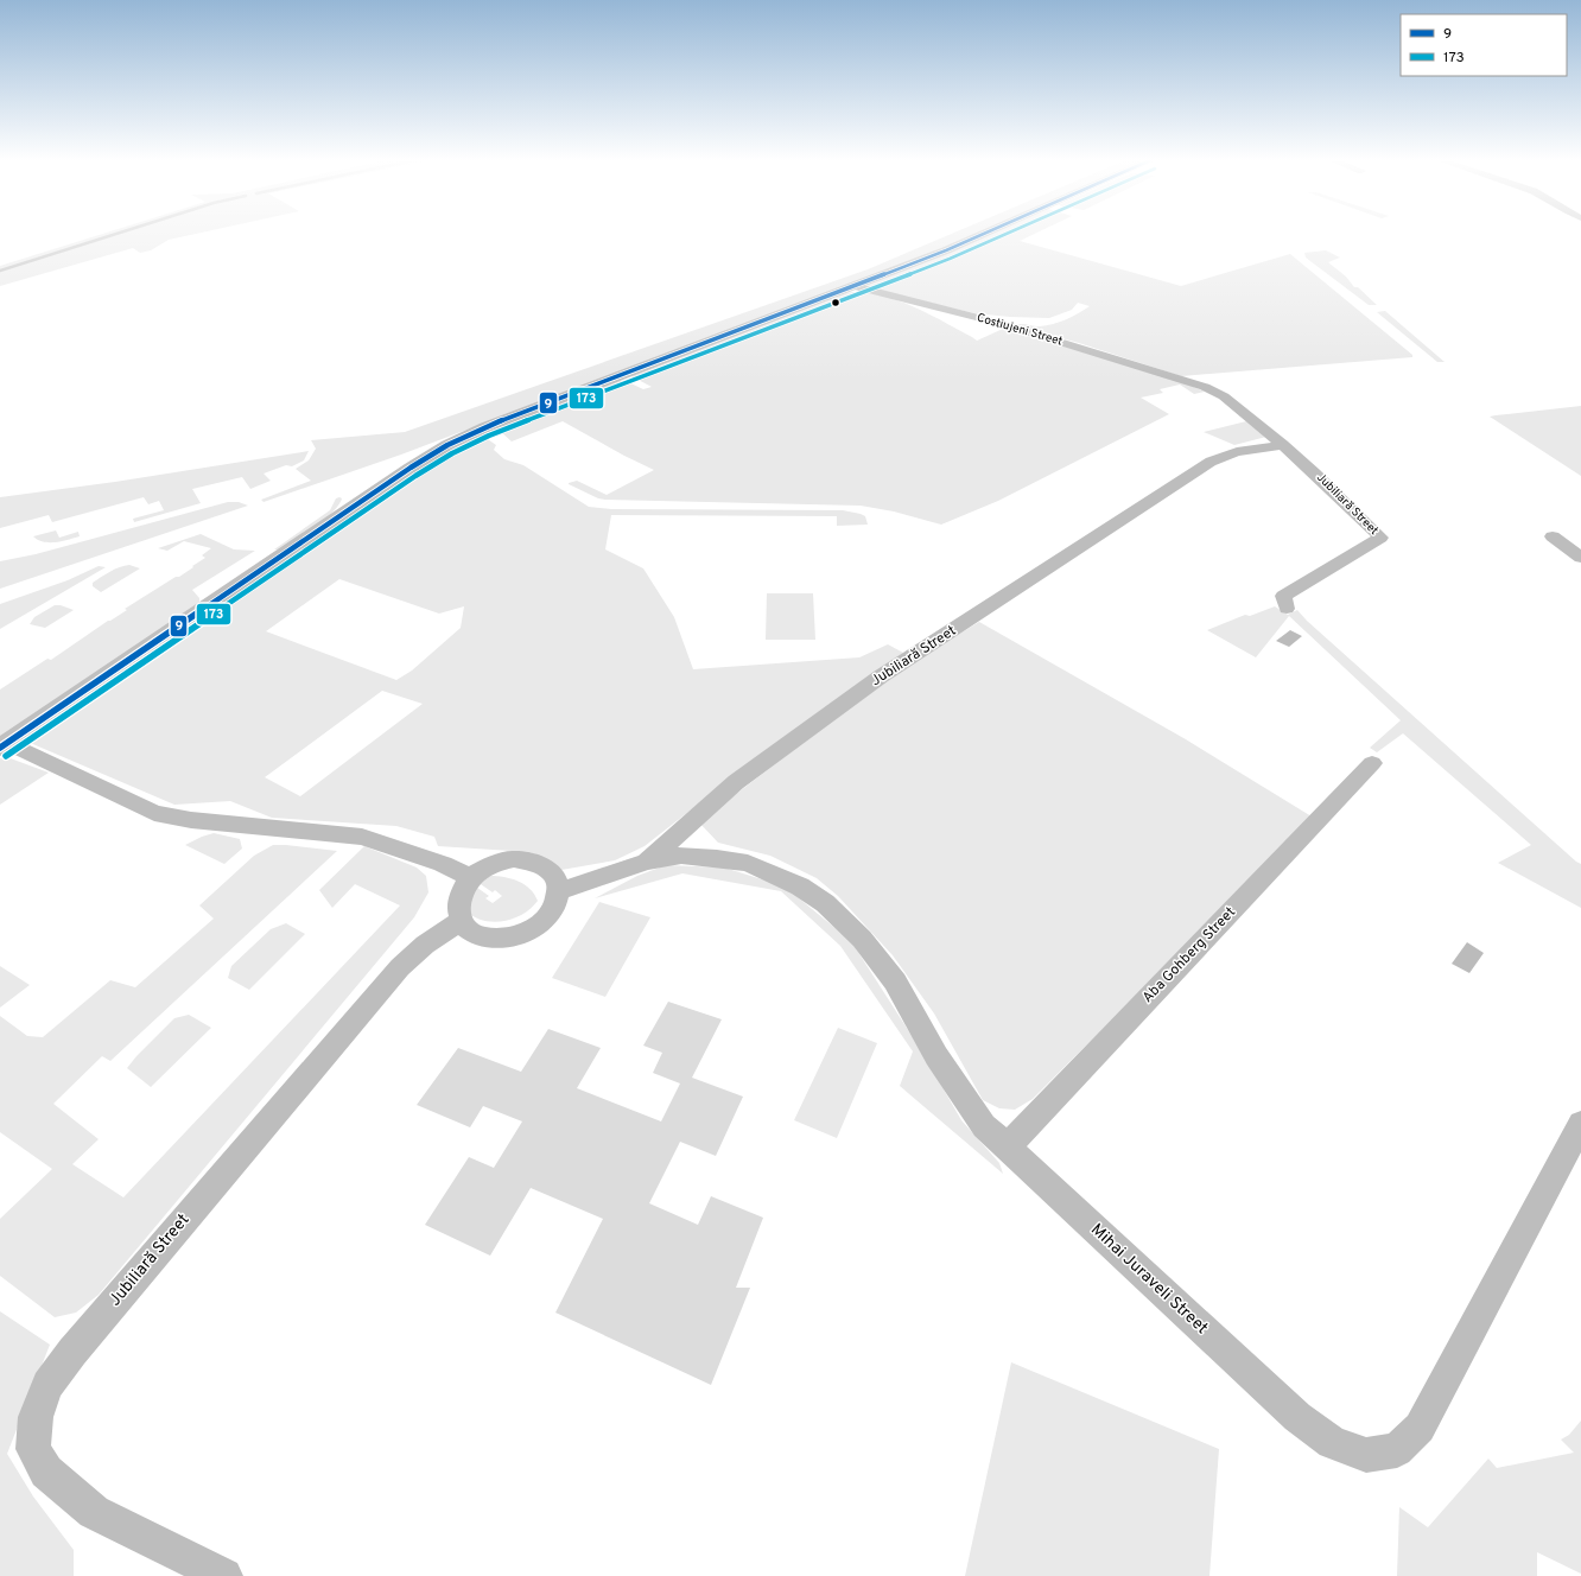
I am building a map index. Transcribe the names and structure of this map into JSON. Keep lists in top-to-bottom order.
{
  "streets": {
    "street": [
      "Costiujeni Street",
      "Jubiliară Street",
      "Aba Gohberg Street",
      "Mihai Juraveli Street"
    ]
  },
  "crossings": [
    ["Costiujeni Street", "Jubiliară Street"],
    ["Jubiliară Street", "Mihai Juraveli Street"],
    ["Aba Gohberg Street", "Mihai Juraveli Street"]
  ],
  "lines": ["transit line 9", "transit line 173"],
  "legend": ["9", "173"]
}
